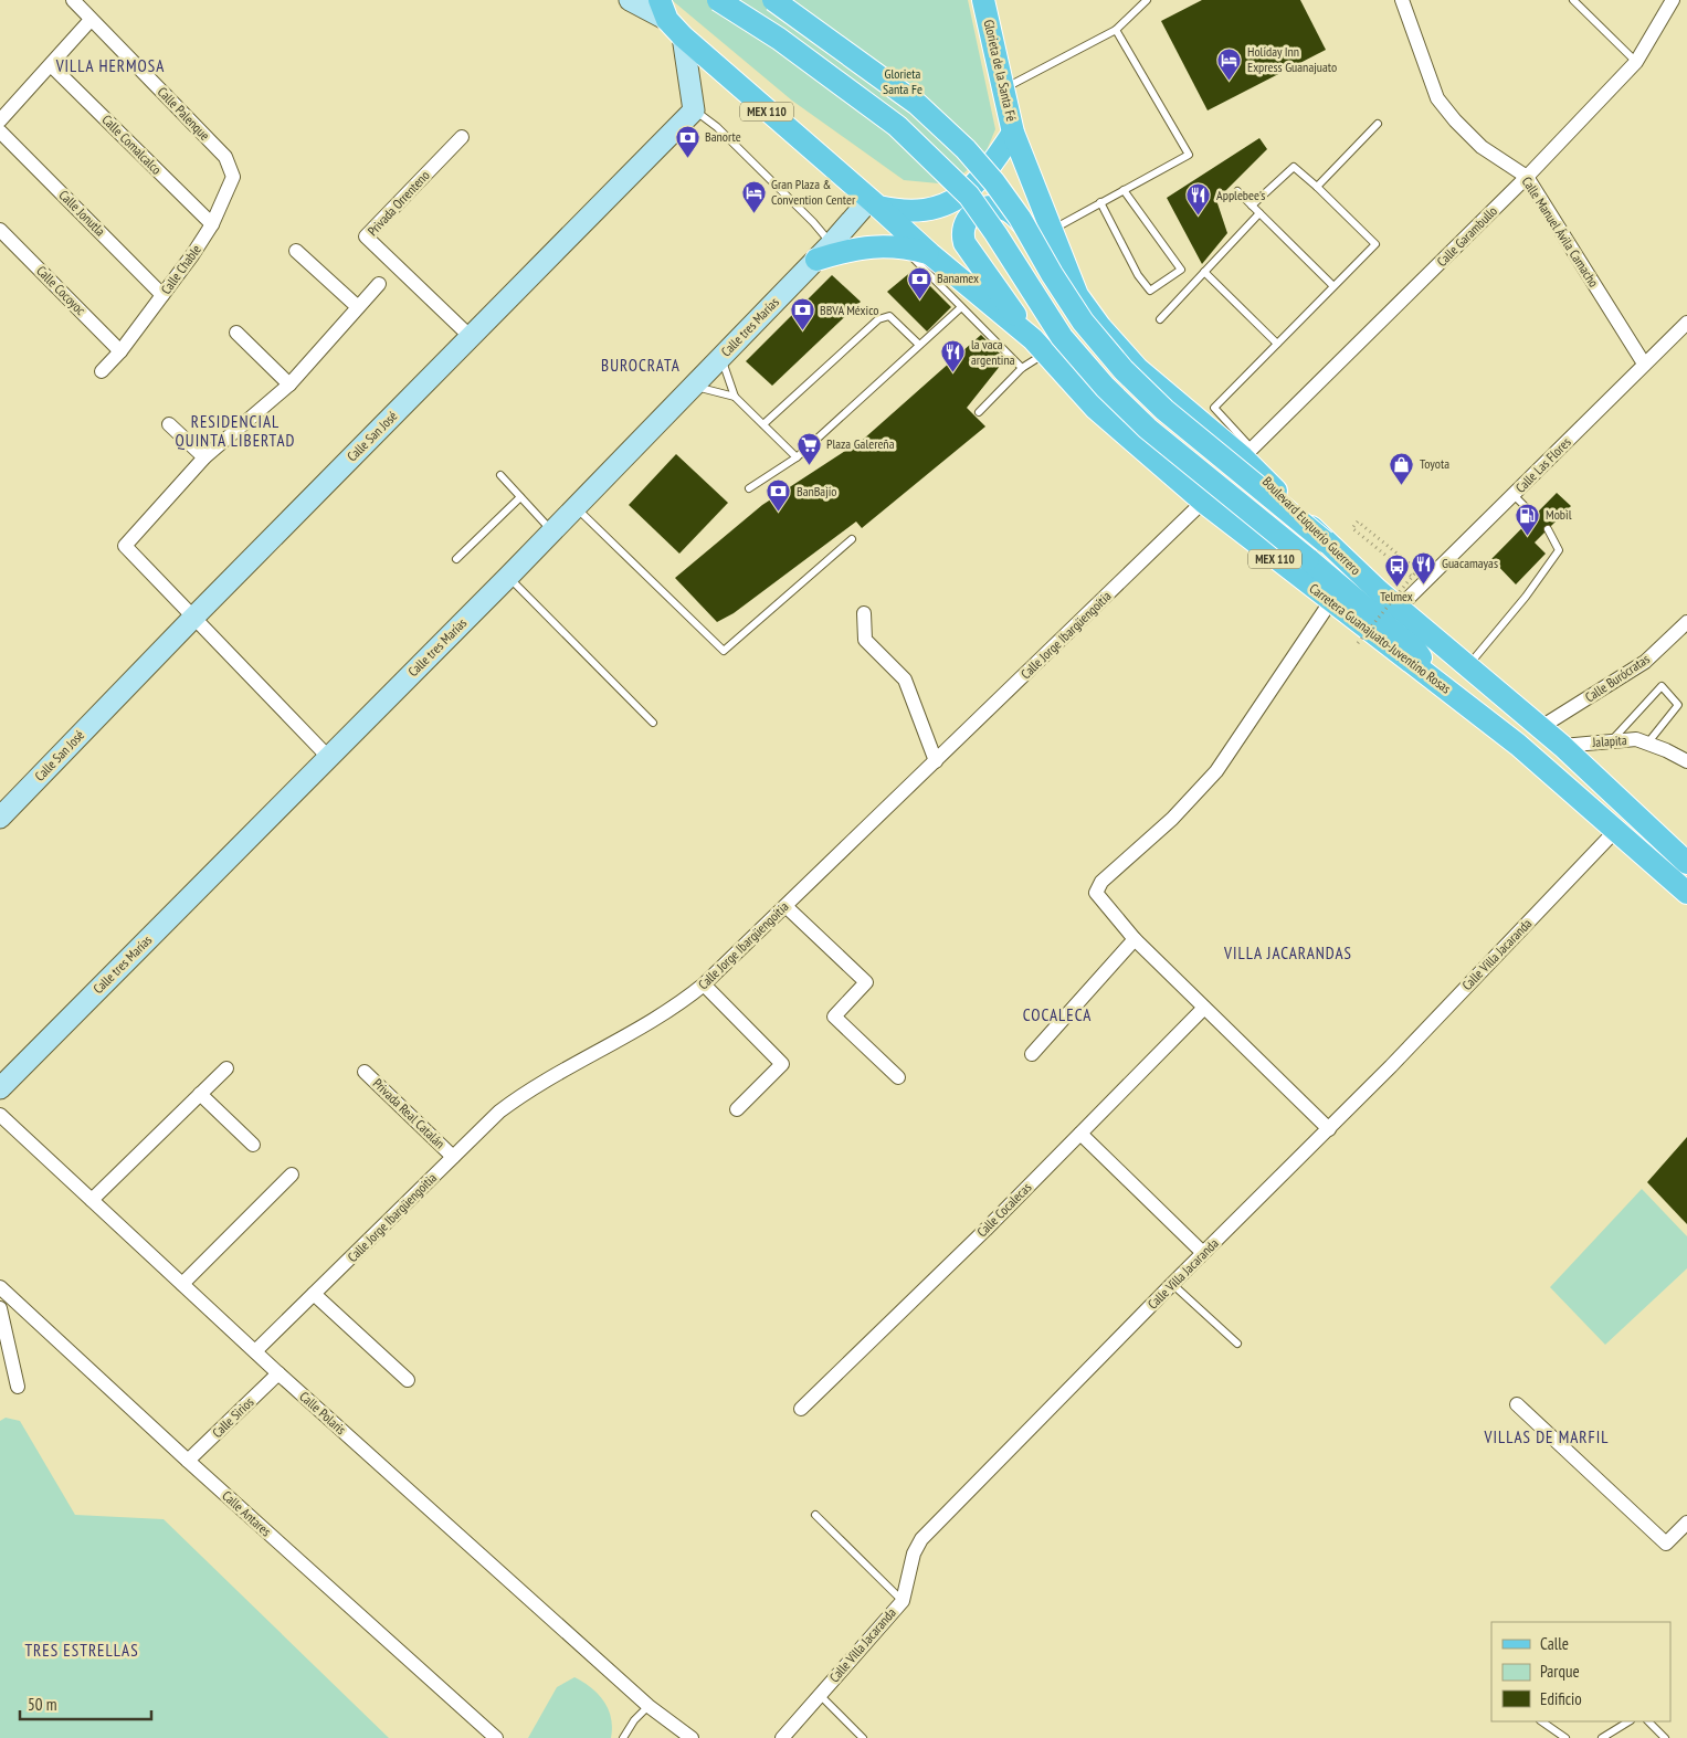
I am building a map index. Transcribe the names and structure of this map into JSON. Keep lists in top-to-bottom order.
{
  "streets": {
    "main road": [
      "Glorieta de la Santa Fé",
      "MEX 110",
      "Calle tres Marías",
      "Calle San José",
      "Boulevard Euquerio Guerrero",
      "Carretera Guanajuato-Juventino Rosas"
    ],
    "street": [
      "Calle Palenque",
      "Calle Comalcalco",
      "Privada Orrenteno",
      "Calle Jonutla",
      "Calle Manuel Ávila Camacho",
      "Calle Garambullo",
      "Calle Chable",
      "Calle Cocoyoc",
      "Calle Las Flores",
      "Calle Jorge Ibargüengoitia",
      "Calle Burócratas",
      "Jalapita",
      "Calle Villa Jacaranda",
      "Privada Real Catalán",
      "Calle Cocalecas",
      "Calle Polaris",
      "Calle Sirios",
      "Calle Antares"
    ]
  },
  "crossings": [
    ["Glorieta de la Santa Fé", "MEX 110"],
    ["Glorieta de la Santa Fé", "Calle tres Marías"],
    ["Glorieta de la Santa Fé", "Boulevard Euquerio Guerrero"],
    ["Glorieta de la Santa Fé", "Carretera Guanajuato-Juventino Rosas"],
    ["MEX 110", "Calle tres Marías"],
    ["MEX 110", "Carretera Guanajuato-Juventino Rosas"],
    ["Calle Palenque", "Calle Chable"],
    ["Calle Comalcalco", "Calle Chable"],
    ["Privada Orrenteno", "Calle San José"],
    ["Calle Jonutla", "Calle Chable"],
    ["Calle Manuel Ávila Camacho", "Calle Garambullo"],
    ["Calle Manuel Ávila Camacho", "Calle Las Flores"],
    ["Calle Garambullo", "Boulevard Euquerio Guerrero"],
    ["Calle Chable", "Calle Cocoyoc"],
    ["Calle tres Marías", "Carretera Guanajuato-Juventino Rosas"],
    ["Calle Las Flores", "Boulevard Euquerio Guerrero"],
    ["Boulevard Euquerio Guerrero", "Calle Burócratas"],
    ["Boulevard Euquerio Guerrero", "Jalapita"],
    ["Calle Jorge Ibargüengoitia", "Carretera Guanajuato-Juventino Rosas"],
    ["Calle Jorge Ibargüengoitia", "Privada Real Catalán"],
    ["Calle Jorge Ibargüengoitia", "Calle Polaris"],
    ["Carretera Guanajuato-Juventino Rosas", "Calle Villa Jacaranda"],
    ["Calle Polaris", "Calle Sirios"],
    ["Calle Sirios", "Calle Antares"]
  ],
  "districts": [
    "VILLA HERMOSA",
    "BUROCRATA",
    "RESIDENCIAL QUINTA LIBERTAD",
    "VILLA JACARANDAS",
    "COCALECA",
    "VILLAS DE MARFIL",
    "TRES ESTRELLAS"
  ],
  "parks": ["Glorieta Santa Fe"],
  "places": {
    "hotel": ["Holiday Inn Express Guanajuato", "Gran Plaza & Convention Center"],
    "bank": [
      "Banorte",
      "Banamex",
      "BBVA México",
      "BanBajio"
    ],
    "restaurant": ["Applebee's", "la vaca argentina", "Guacamayas"],
    "supermarket": ["Plaza Galereña"],
    "shop": ["Toyota"],
    "fuel station": ["Mobil"],
    "bus stop": ["Telmex"]
  },
  "legend": ["Calle", "Parque", "Edificio"],
  "scale_bar": "50 m"
}
